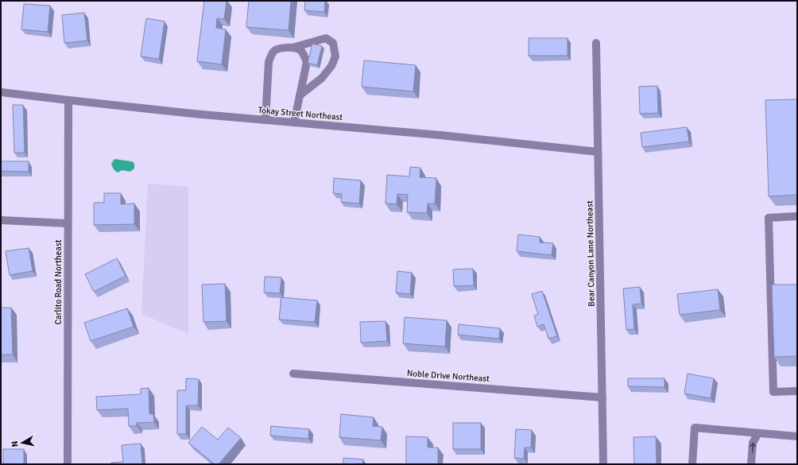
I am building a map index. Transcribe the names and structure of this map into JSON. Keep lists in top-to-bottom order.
{
  "streets": {
    "street": [
      "Tokay Street Northeast",
      "Bear Canyon Lane Northeast",
      "Carlito Road Northeast",
      "Noble Drive Northeast"
    ]
  },
  "crossings": [
    ["Tokay Street Northeast", "Bear Canyon Lane Northeast"],
    ["Tokay Street Northeast", "Carlito Road Northeast"],
    ["Bear Canyon Lane Northeast", "Noble Drive Northeast"]
  ],
  "north": "left"
}
